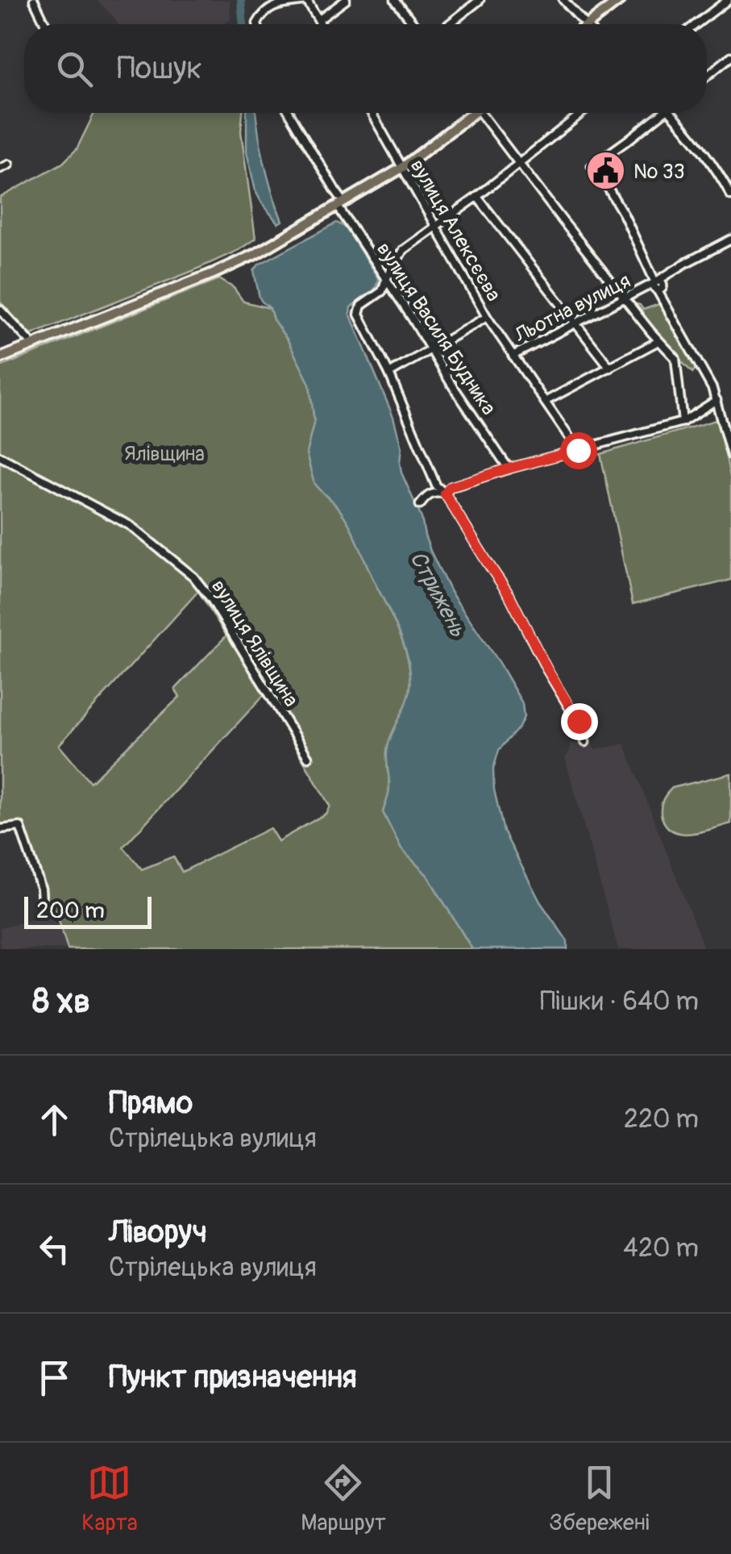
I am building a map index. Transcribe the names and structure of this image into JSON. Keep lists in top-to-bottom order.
{
  "streets": {
    "street": [
      "вулиця Алексєєва",
      "Льотна вулиця",
      "вулиця Василя Будника",
      "вулиця Ялівщина"
    ]
  },
  "crossings": [
    ["вулиця Алексєєва", "Льотна вулиця"]
  ],
  "water": ["Стрижень"],
  "parks": ["Ялівщина"],
  "places": {
    "public building": ["№ 33"]
  },
  "scale_bar": "200 m",
  "page": {
    "search": "Пошук",
    "scale": "200 m",
    "heading": ["8 хв", "Пішки · 640 m"],
    "list": [
      ["Прямо", "Стрілецька вулиця", "220 m"],
      ["Ліворуч", "Стрілецька вулиця", "420 m"],
      "Пункт призначення"
    ],
    "nav": ["Карта", "Маршрут", "Збережені"]
  }
}
